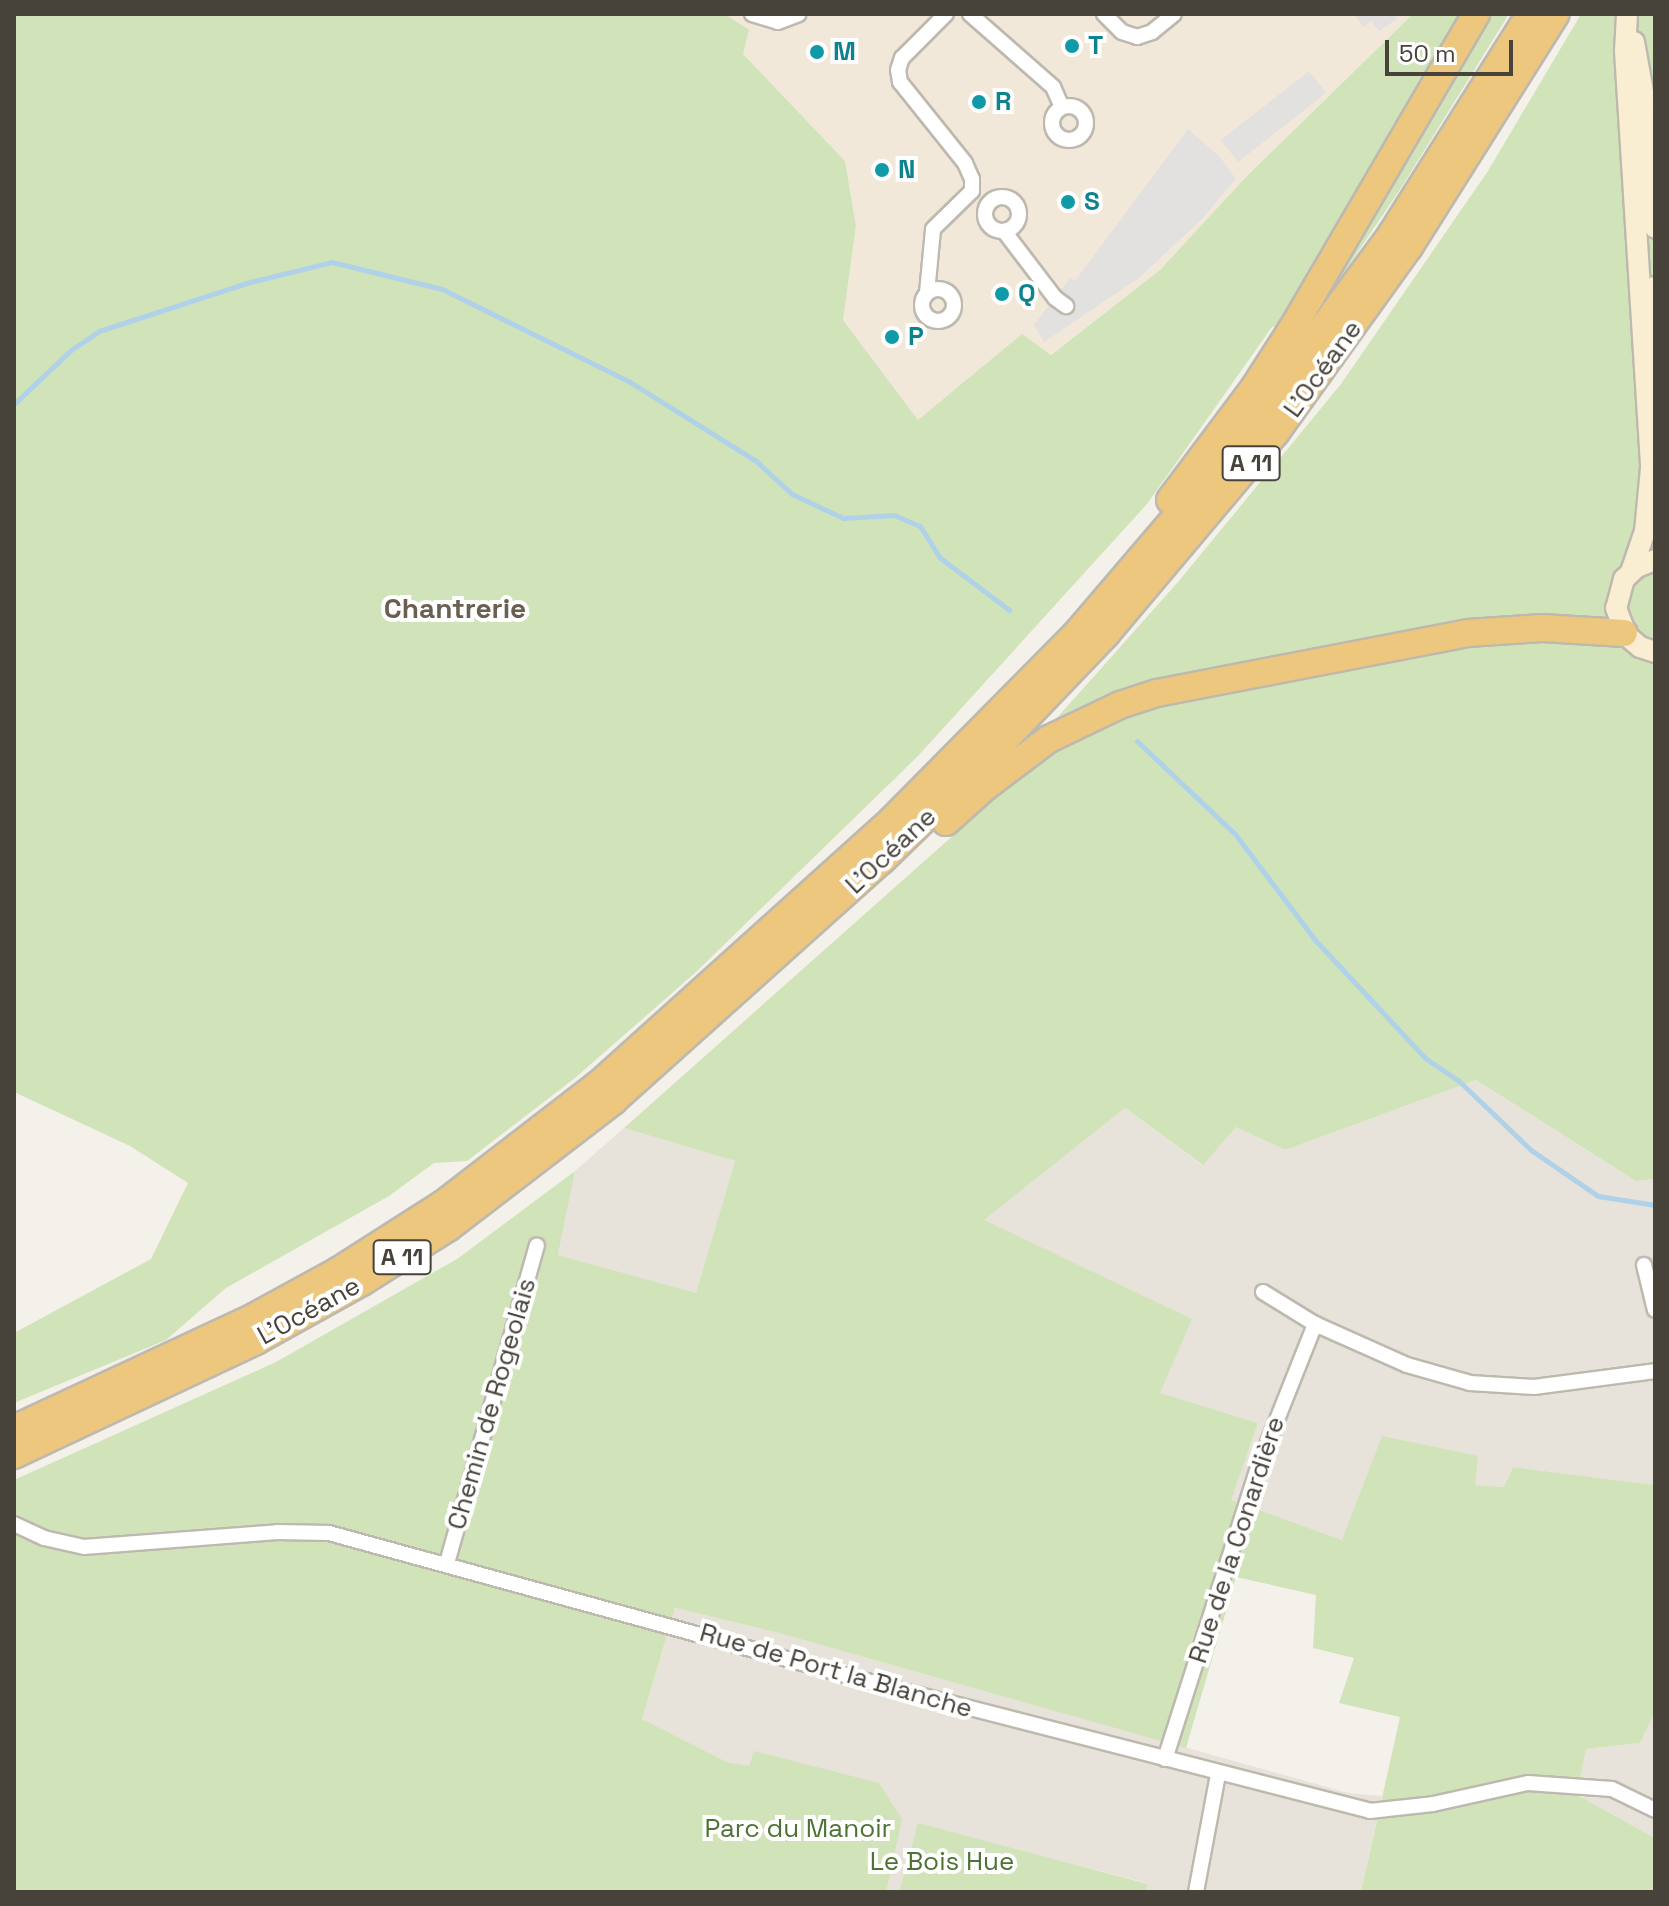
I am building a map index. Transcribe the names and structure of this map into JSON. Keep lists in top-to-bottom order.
{
  "streets": {
    "highway": ["L’Océane", "A 11"],
    "street": ["Chemin de Rogeolais", "Rue de la Conardière", "Rue de Port la Blanche"]
  },
  "crossings": [
    ["Chemin de Rogeolais", "Rue de Port la Blanche"],
    ["Rue de la Conardière", "Rue de Port la Blanche"]
  ],
  "districts": ["Chantrerie"],
  "parks": ["Parc du Manoir", "Le Bois Hue"],
  "places": [
    "T",
    "M",
    "R",
    "N",
    "S",
    "Q",
    "P"
  ],
  "scale_bar": "50 m"
}
